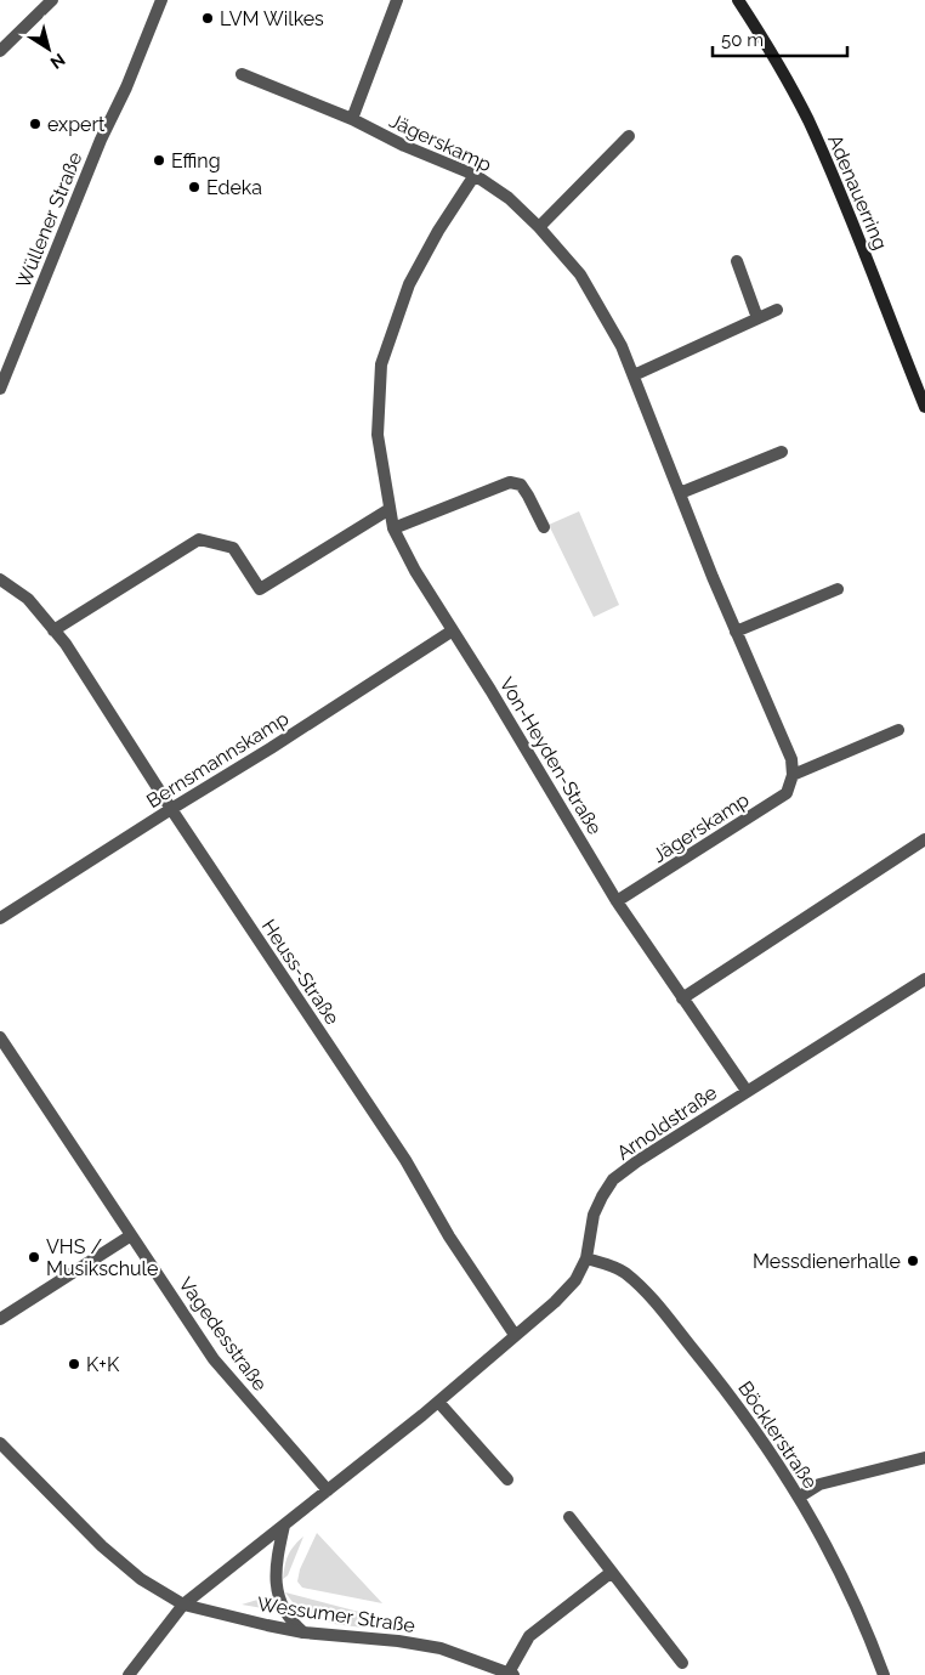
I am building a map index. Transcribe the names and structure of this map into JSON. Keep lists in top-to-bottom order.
{
  "streets": {
    "main road": ["Adenauerring"],
    "street": [
      "Jägerskamp",
      "Wüllener Straße",
      "Von-Heyden-Straße",
      "Bernsmannskamp",
      "Heuss-Straße",
      "Arnoldstraße",
      "Vagedesstraße",
      "Böcklerstraße",
      "Wessumer Straße"
    ]
  },
  "crossings": [
    ["Jägerskamp", "Von-Heyden-Straße"],
    ["Von-Heyden-Straße", "Bernsmannskamp"],
    ["Von-Heyden-Straße", "Arnoldstraße"],
    ["Bernsmannskamp", "Heuss-Straße"],
    ["Heuss-Straße", "Arnoldstraße"],
    ["Arnoldstraße", "Vagedesstraße"],
    ["Arnoldstraße", "Böcklerstraße"],
    ["Arnoldstraße", "Wessumer Straße"]
  ],
  "places": [
    "LVM Wilkes",
    "expert",
    "Effing",
    "Edeka",
    "VHS / Musikschule",
    "Messdienerhalle",
    "K+K"
  ],
  "scale_bar": "50 m",
  "north": "bottom right"
}
